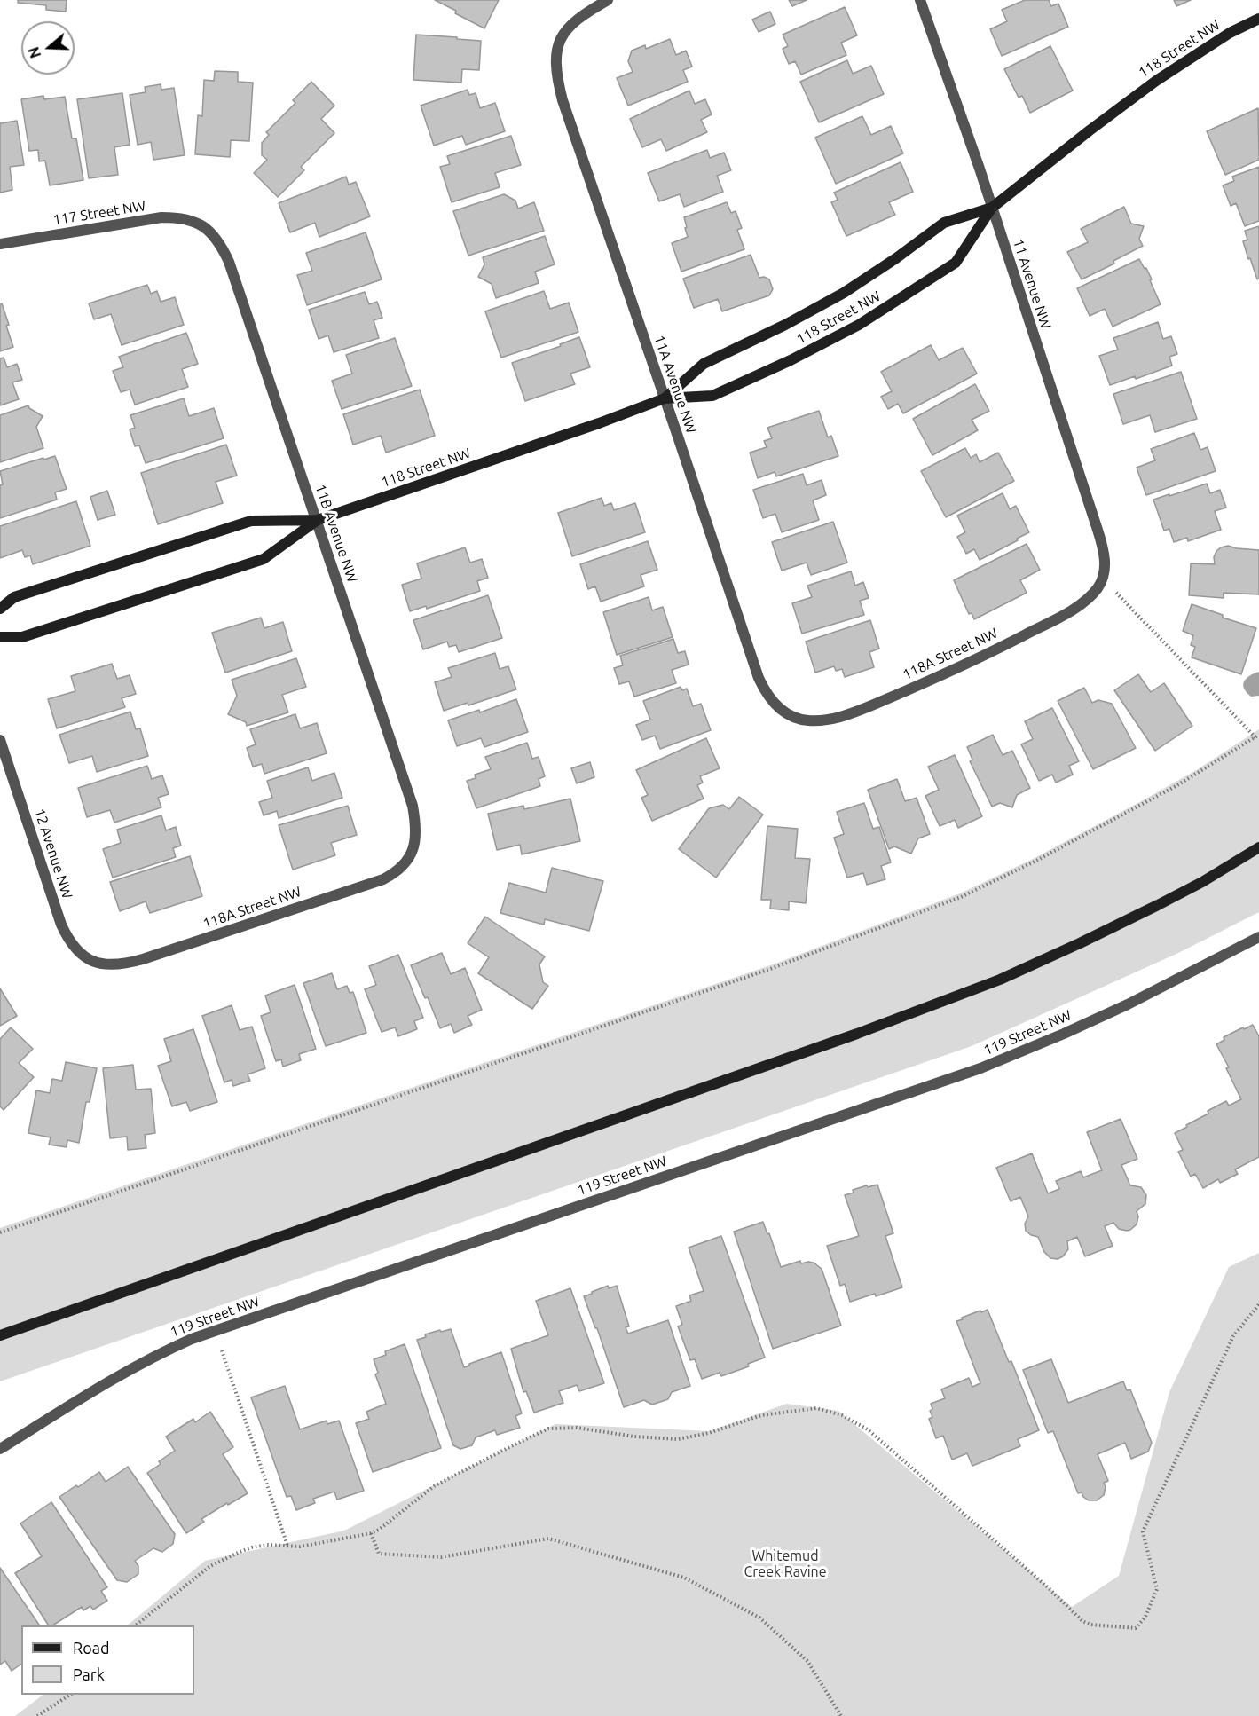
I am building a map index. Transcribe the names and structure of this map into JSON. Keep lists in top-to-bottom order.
{
  "streets": {
    "street": [
      "118 Street NW",
      "117 Street NW",
      "11 Avenue NW",
      "11A Avenue NW",
      "11B Avenue NW",
      "118A Street NW",
      "12 Avenue NW",
      "119 Street NW"
    ]
  },
  "crossings": [
    ["118 Street NW", "11 Avenue NW"],
    ["118 Street NW", "11A Avenue NW"],
    ["118 Street NW", "11B Avenue NW"],
    ["117 Street NW", "11B Avenue NW"],
    ["11 Avenue NW", "118A Street NW"],
    ["11A Avenue NW", "118A Street NW"],
    ["11B Avenue NW", "118A Street NW"],
    ["118A Street NW", "12 Avenue NW"]
  ],
  "parks": ["Whitemud Creek Ravine"],
  "legend": ["Road", "Park"],
  "north": "left"
}
